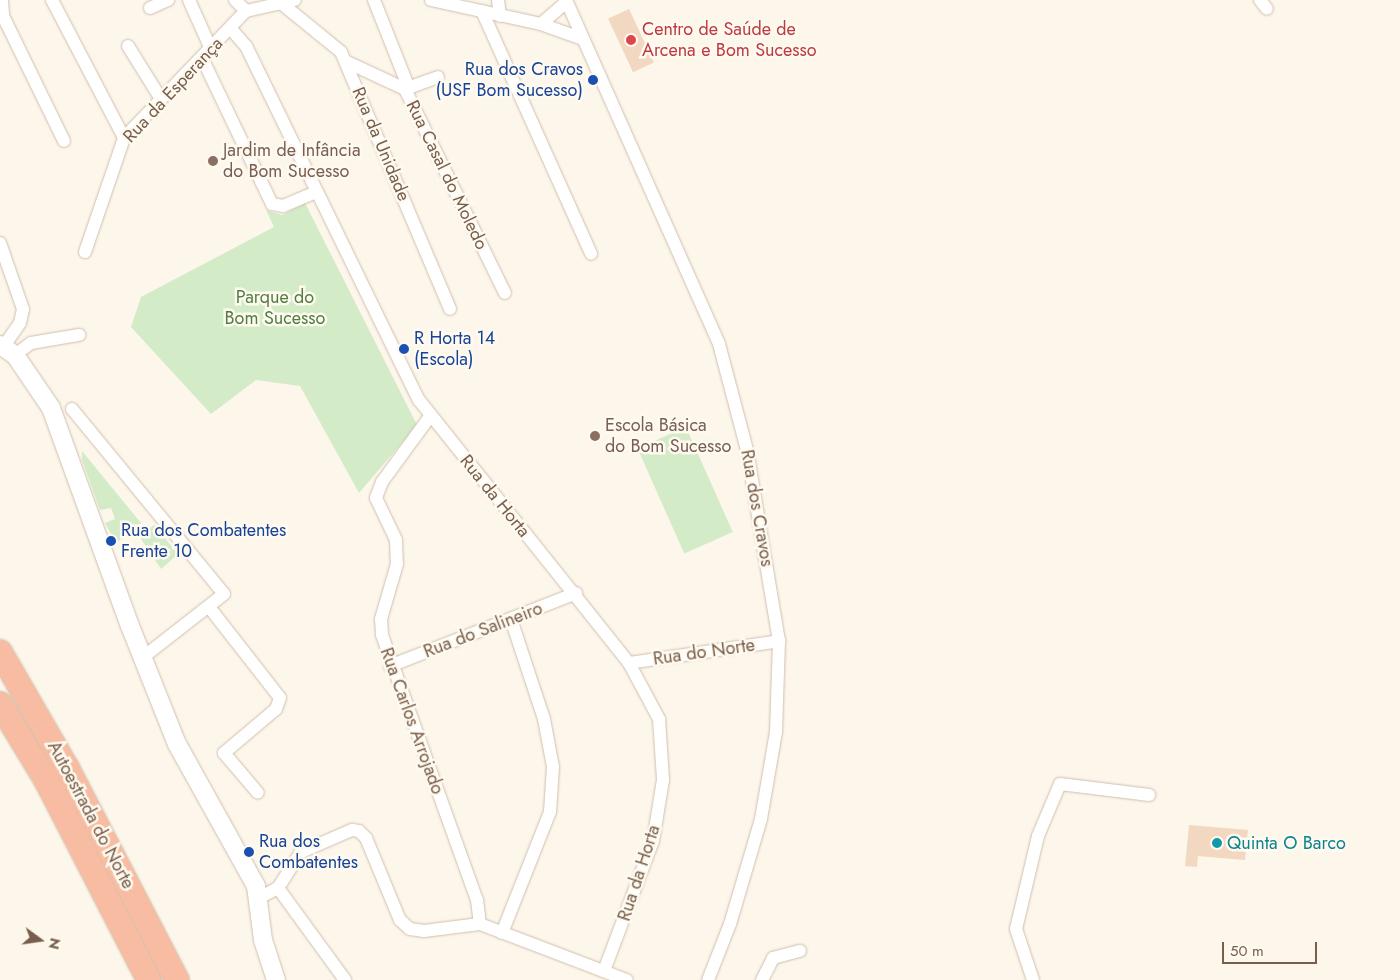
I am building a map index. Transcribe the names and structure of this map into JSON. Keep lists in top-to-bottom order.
{
  "streets": {
    "highway": ["Autoestrada do Norte"],
    "street": [
      "Rua da Esperança",
      "Rua da Unidade",
      "Rua Casal do Moledo",
      "Rua da Horta",
      "Rua dos Cravos",
      "Rua do Salineiro",
      "Rua do Norte",
      "Rua Carlos Arrojado"
    ]
  },
  "crossings": [
    ["Rua da Esperança", "Rua da Horta"],
    ["Rua da Horta", "Rua do Salineiro"],
    ["Rua da Horta", "Rua do Norte"],
    ["Rua da Horta", "Rua Carlos Arrojado"],
    ["Rua dos Cravos", "Rua do Norte"],
    ["Rua do Salineiro", "Rua Carlos Arrojado"]
  ],
  "parks": ["Parque do Bom Sucesso"],
  "places": [
    "Centro de Saúde de Arcena e Bom Sucesso",
    "Rua dos Cravos (USF Bom Sucesso)",
    "Jardim de Infância do Bom Sucesso",
    "R Horta 14 (Escola)",
    "Escola Básica do Bom Sucesso",
    "Rua dos Combatentes Frente 10",
    "Quinta O Barco",
    "Rua dos Combatentes"
  ],
  "scale_bar": "50 m",
  "north": "right"
}
